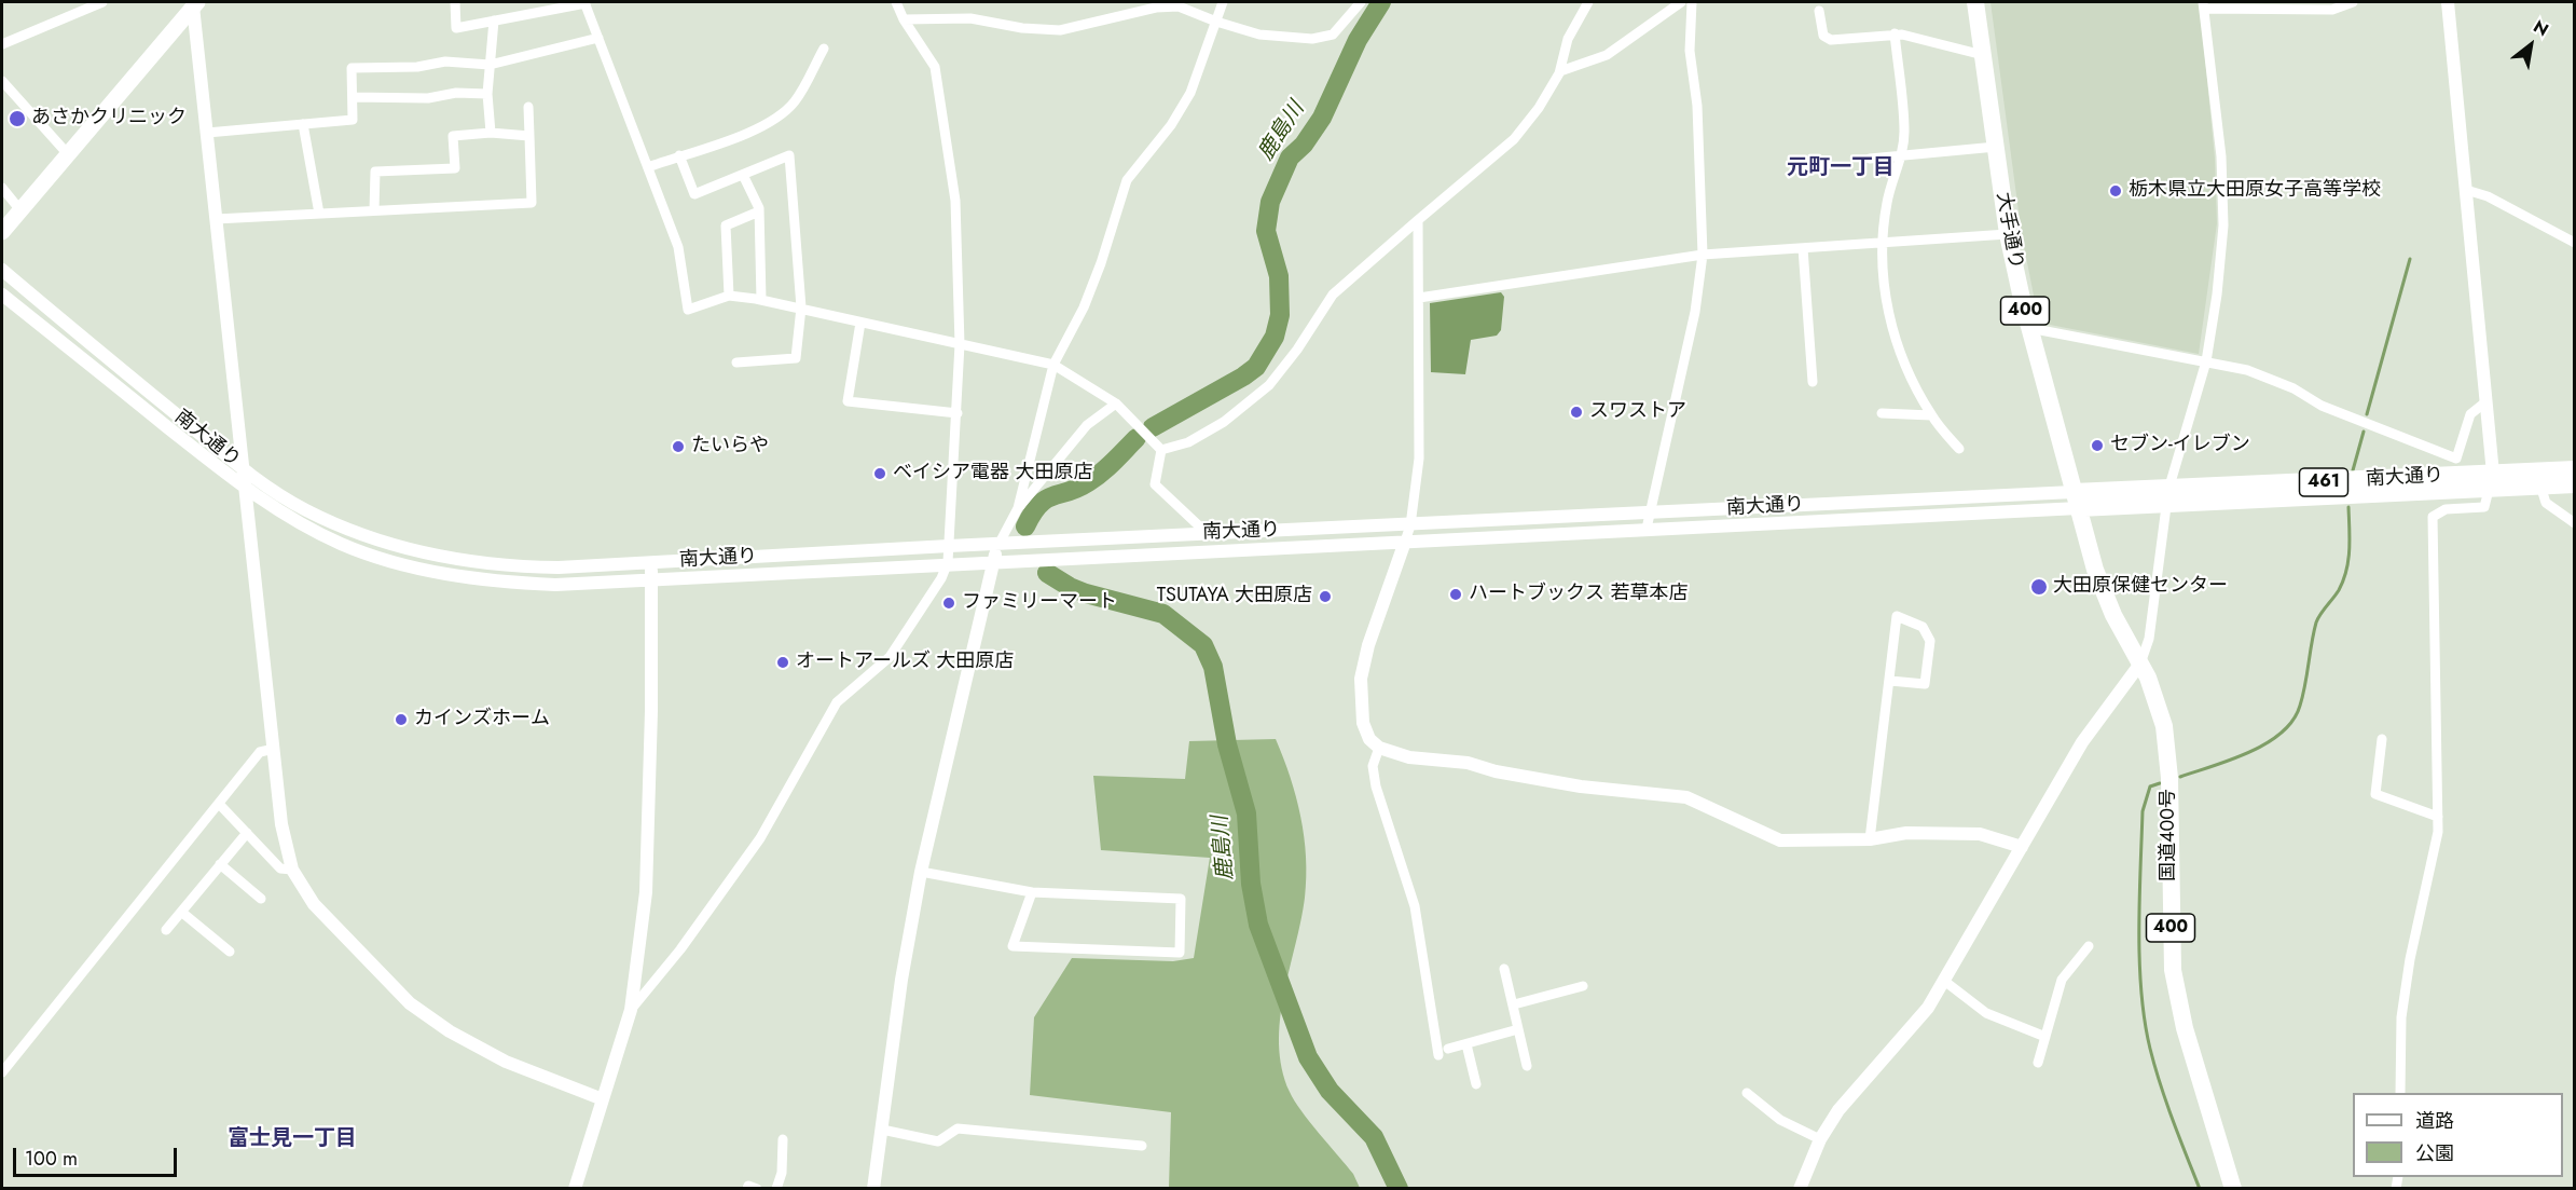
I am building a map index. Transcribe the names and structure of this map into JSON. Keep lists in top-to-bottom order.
{
  "streets": {
    "highway": [
      "大手通り",
      "400",
      "南大通り",
      "461",
      "国道400号"
    ]
  },
  "crossings": [
    ["大手通り", "南大通り"],
    ["大手通り", "国道400号"],
    ["南大通り", "国道400号"]
  ],
  "districts": ["元町一丁目", "富士見一丁目"],
  "water": ["鹿島川"],
  "places": [
    "あさかクリニック",
    "栃木県立大田原女子高等学校",
    "スワストア",
    "セブン-イレブン",
    "たいらや",
    "ベイシア電器 大田原店",
    "大田原保健センター",
    "ハートブックス 若草本店",
    "TSUTAYA 大田原店",
    "ファミリーマート",
    "オートアールズ 大田原店",
    "カインズホーム"
  ],
  "legend": ["道路", "公園"],
  "scale_bar": "100 m",
  "north": "top right"
}
